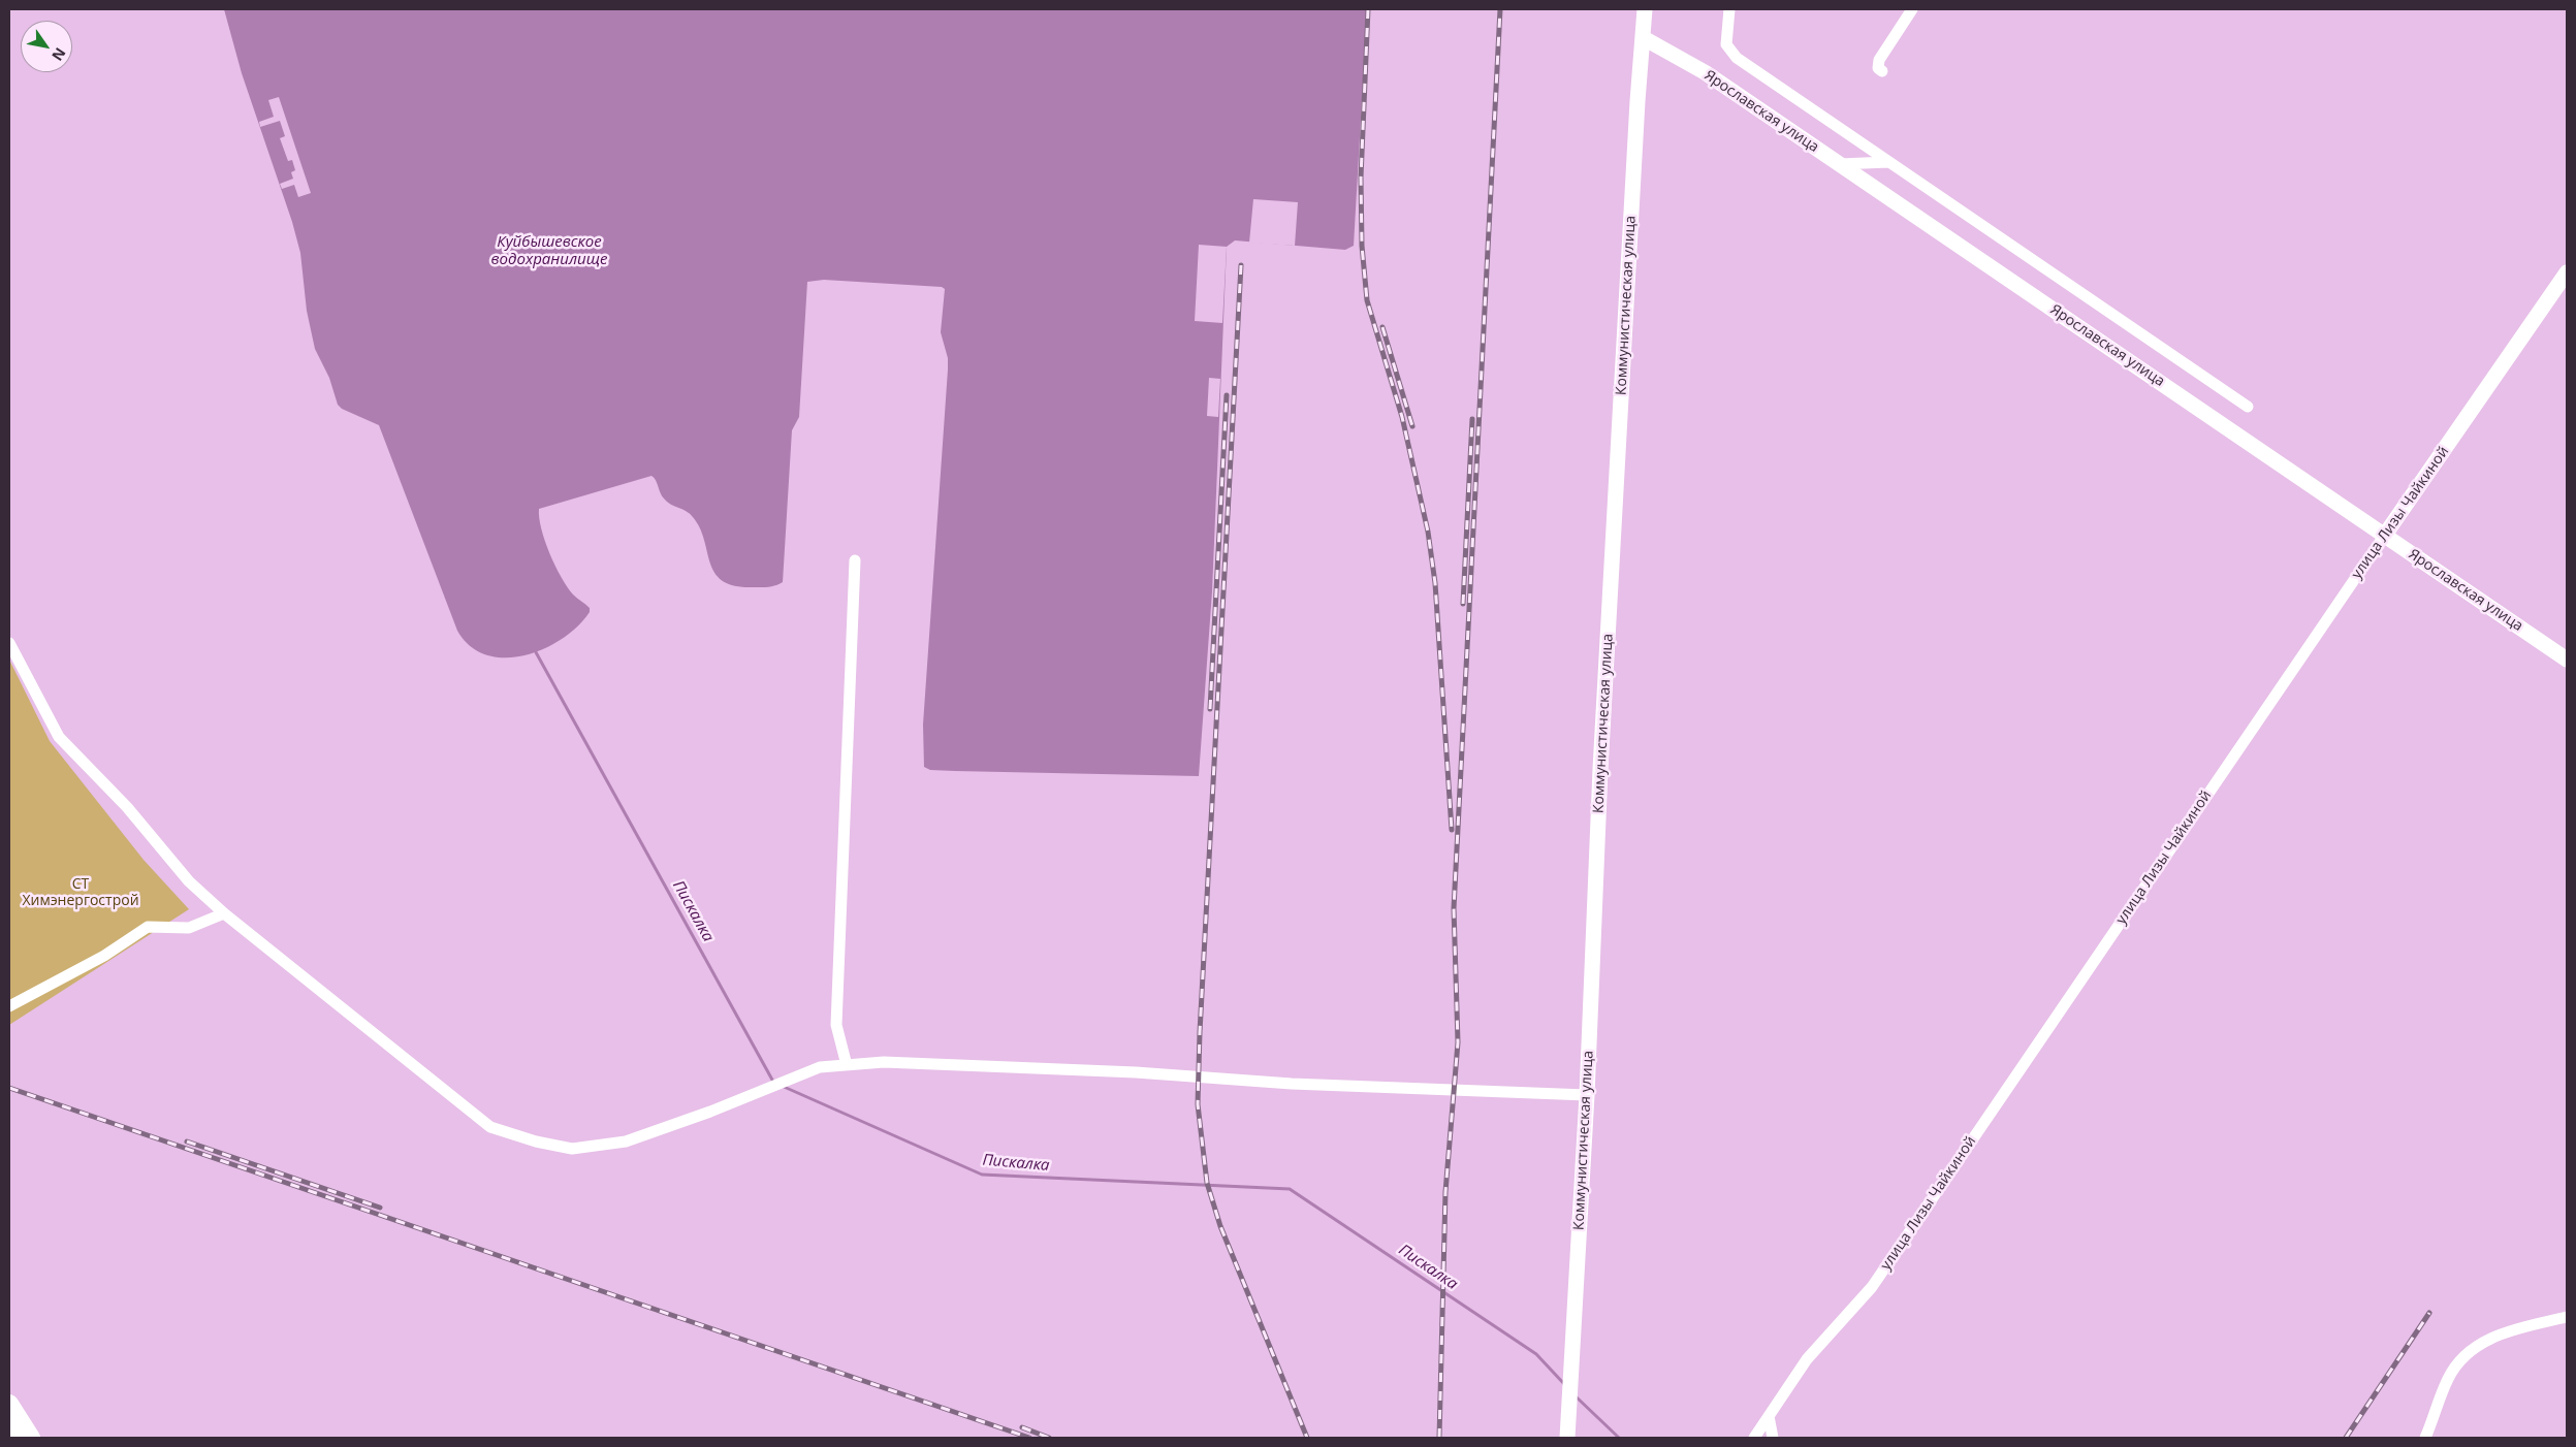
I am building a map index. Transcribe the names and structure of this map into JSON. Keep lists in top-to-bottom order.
{
  "streets": {
    "main road": ["Ярославская улица", "Коммунистическая улица", "улица Лизы Чайкиной"]
  },
  "crossings": [
    ["Ярославская улица", "Коммунистическая улица"],
    ["Ярославская улица", "улица Лизы Чайкиной"]
  ],
  "water": ["Куйбышевское водохранилище", "Пискалка"],
  "parks": ["СТ Химэнергострой"],
  "north": "bottom right"
}
